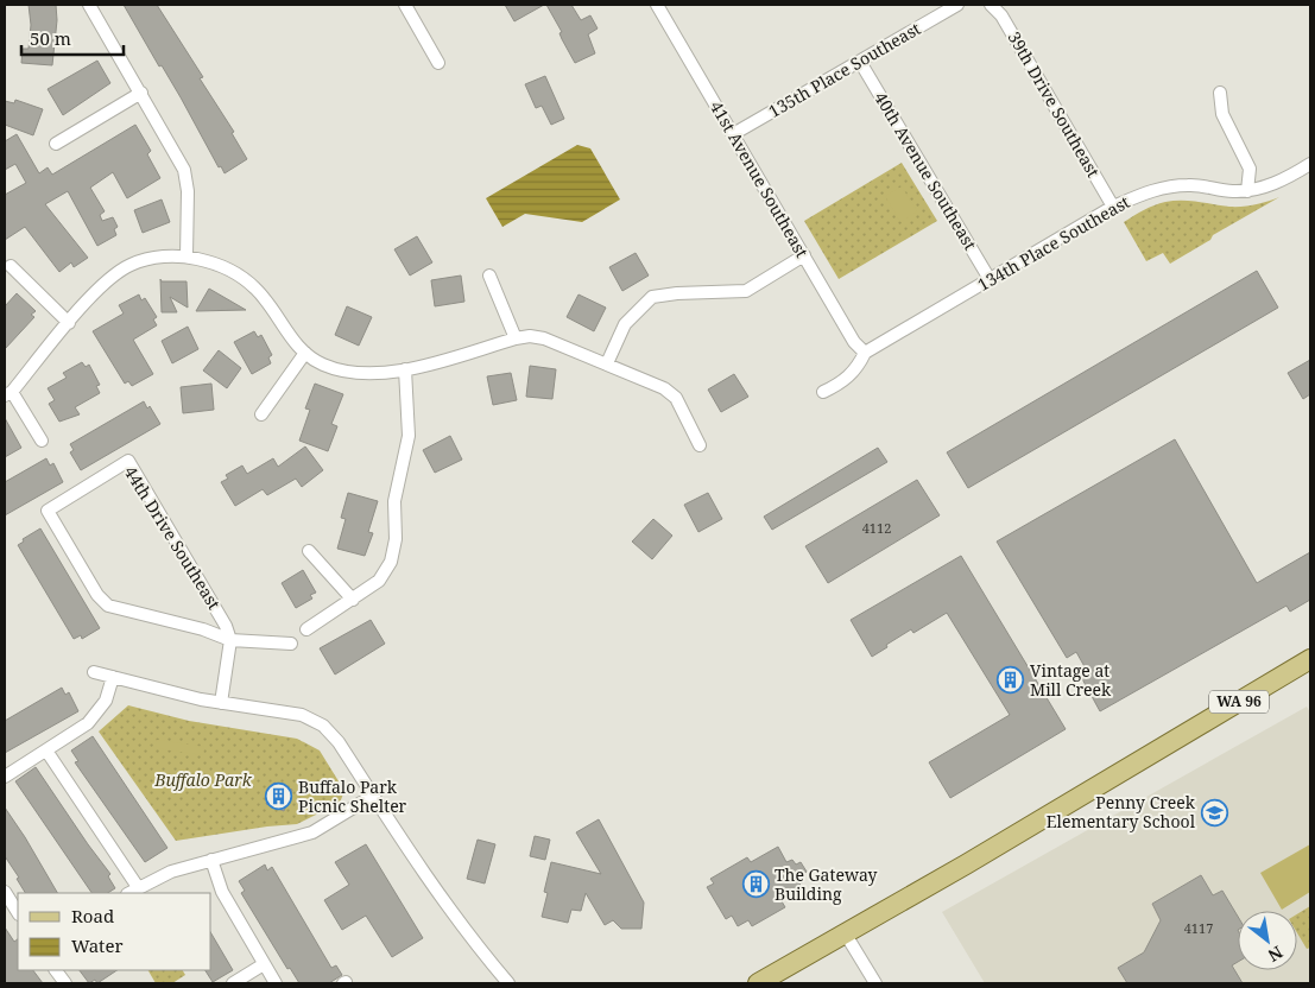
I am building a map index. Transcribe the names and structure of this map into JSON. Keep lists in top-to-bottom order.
{
  "streets": {
    "main road": ["WA 96"],
    "street": [
      "135th Place Southeast",
      "39th Drive Southeast",
      "40th Avenue Southeast",
      "41st Avenue Southeast",
      "134th Place Southeast",
      "44th Drive Southeast"
    ]
  },
  "crossings": [
    ["135th Place Southeast", "40th Avenue Southeast"],
    ["135th Place Southeast", "41st Avenue Southeast"],
    ["39th Drive Southeast", "134th Place Southeast"],
    ["40th Avenue Southeast", "134th Place Southeast"],
    ["41st Avenue Southeast", "134th Place Southeast"]
  ],
  "parks": ["Buffalo Park"],
  "places": {
    "building": ["Vintage at Mill Creek", "Buffalo Park Picnic Shelter", "The Gateway Building"],
    "school or university": ["Penny Creek Elementary School"]
  },
  "house_numbers": ["4112", "4117"],
  "legend": ["Road", "Water"],
  "scale_bar": "50 m",
  "north": "bottom right"
}
